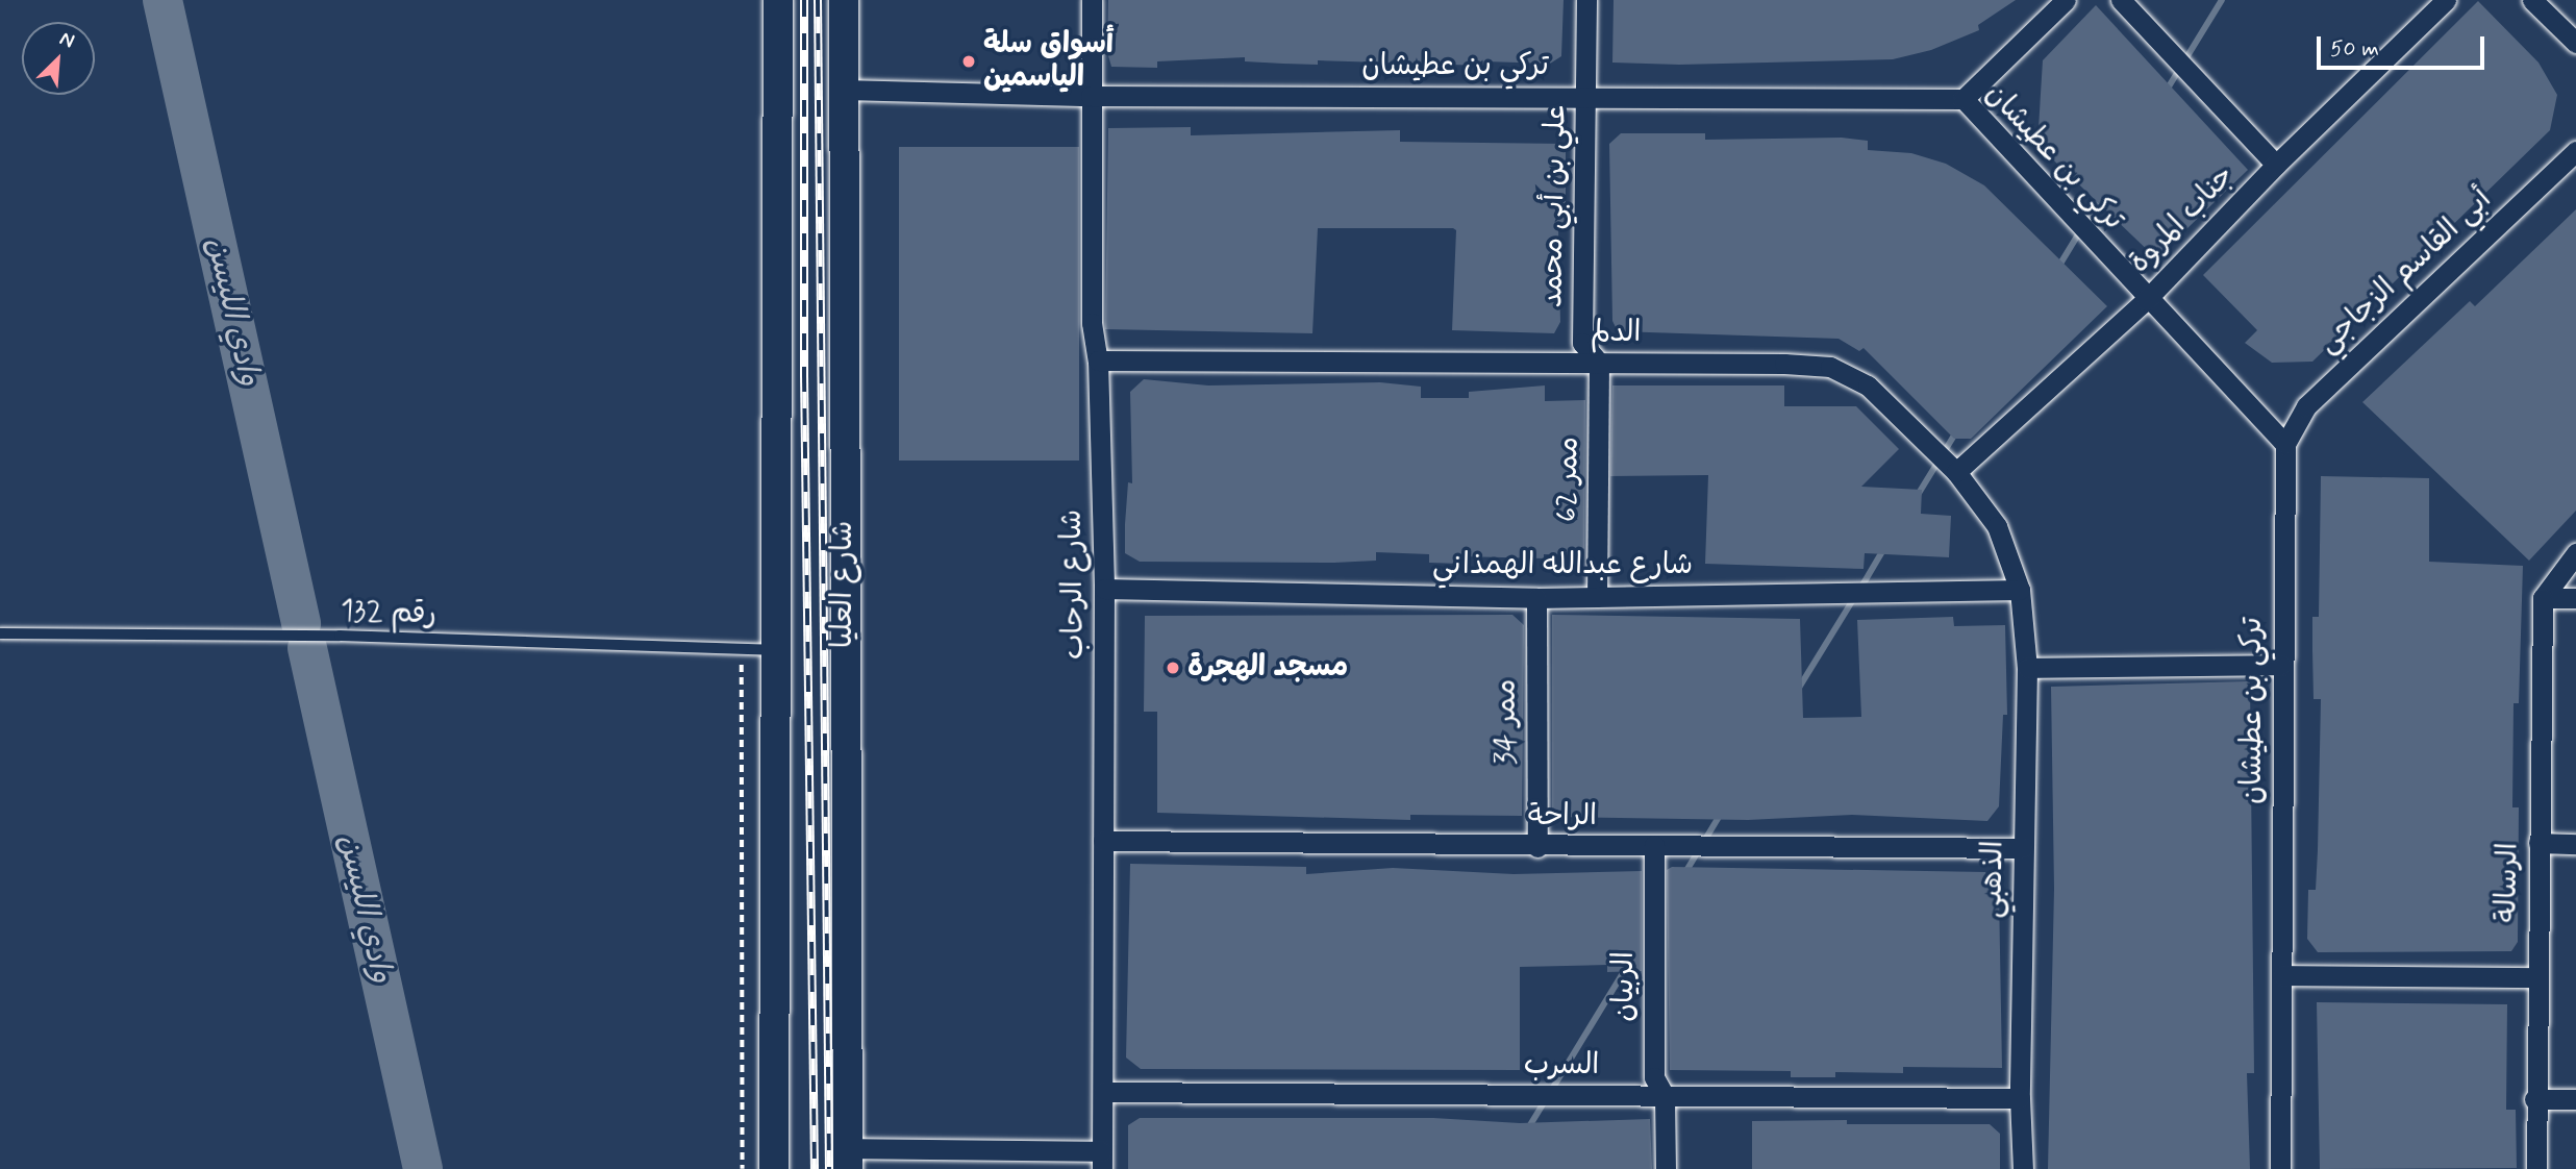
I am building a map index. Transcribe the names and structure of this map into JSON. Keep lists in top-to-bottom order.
{
  "streets": {
    "main road": ["شارع العليا"],
    "street": [
      "تركي بن عطيشان",
      "علي بن أبي محمد",
      "جناب المروة",
      "أبي القاسم الزجاجي",
      "الدلم",
      "ممر 62",
      "شارع عبدالله الهمذاني",
      "شارع الرحاب",
      "ممر 34",
      "الراحة",
      "الذهبي",
      "الرسالة",
      "الربيان",
      "السرب"
    ],
    "lane": ["رقم 132"]
  },
  "crossings": [
    ["تركي بن عطيشان", "علي بن أبي محمد"],
    ["تركي بن عطيشان", "جناب المروة"],
    ["تركي بن عطيشان", "أبي القاسم الزجاجي"],
    ["تركي بن عطيشان", "شارع العليا"],
    ["تركي بن عطيشان", "شارع الرحاب"],
    ["علي بن أبي محمد", "الدلم"],
    ["علي بن أبي محمد", "ممر 62"],
    ["جناب المروة", "الدلم"],
    ["الدلم", "ممر 62"],
    ["الدلم", "شارع عبدالله الهمذاني"],
    ["الدلم", "شارع الرحاب"],
    ["الدلم", "الذهبي"],
    ["ممر 62", "شارع عبدالله الهمذاني"],
    ["شارع عبدالله الهمذاني", "شارع الرحاب"],
    ["شارع عبدالله الهمذاني", "ممر 34"],
    ["شارع عبدالله الهمذاني", "الذهبي"],
    ["شارع الرحاب", "الراحة"],
    ["شارع الرحاب", "السرب"],
    ["ممر 34", "الراحة"],
    ["الراحة", "الذهبي"],
    ["الراحة", "الربيان"],
    ["الذهبي", "السرب"],
    ["الربيان", "السرب"]
  ],
  "water": ["وادي الليسن"],
  "places": ["أسواق سلة الياسمين", "مسجد الهجرة"],
  "scale_bar": "50 m",
  "north": "top right"
}
